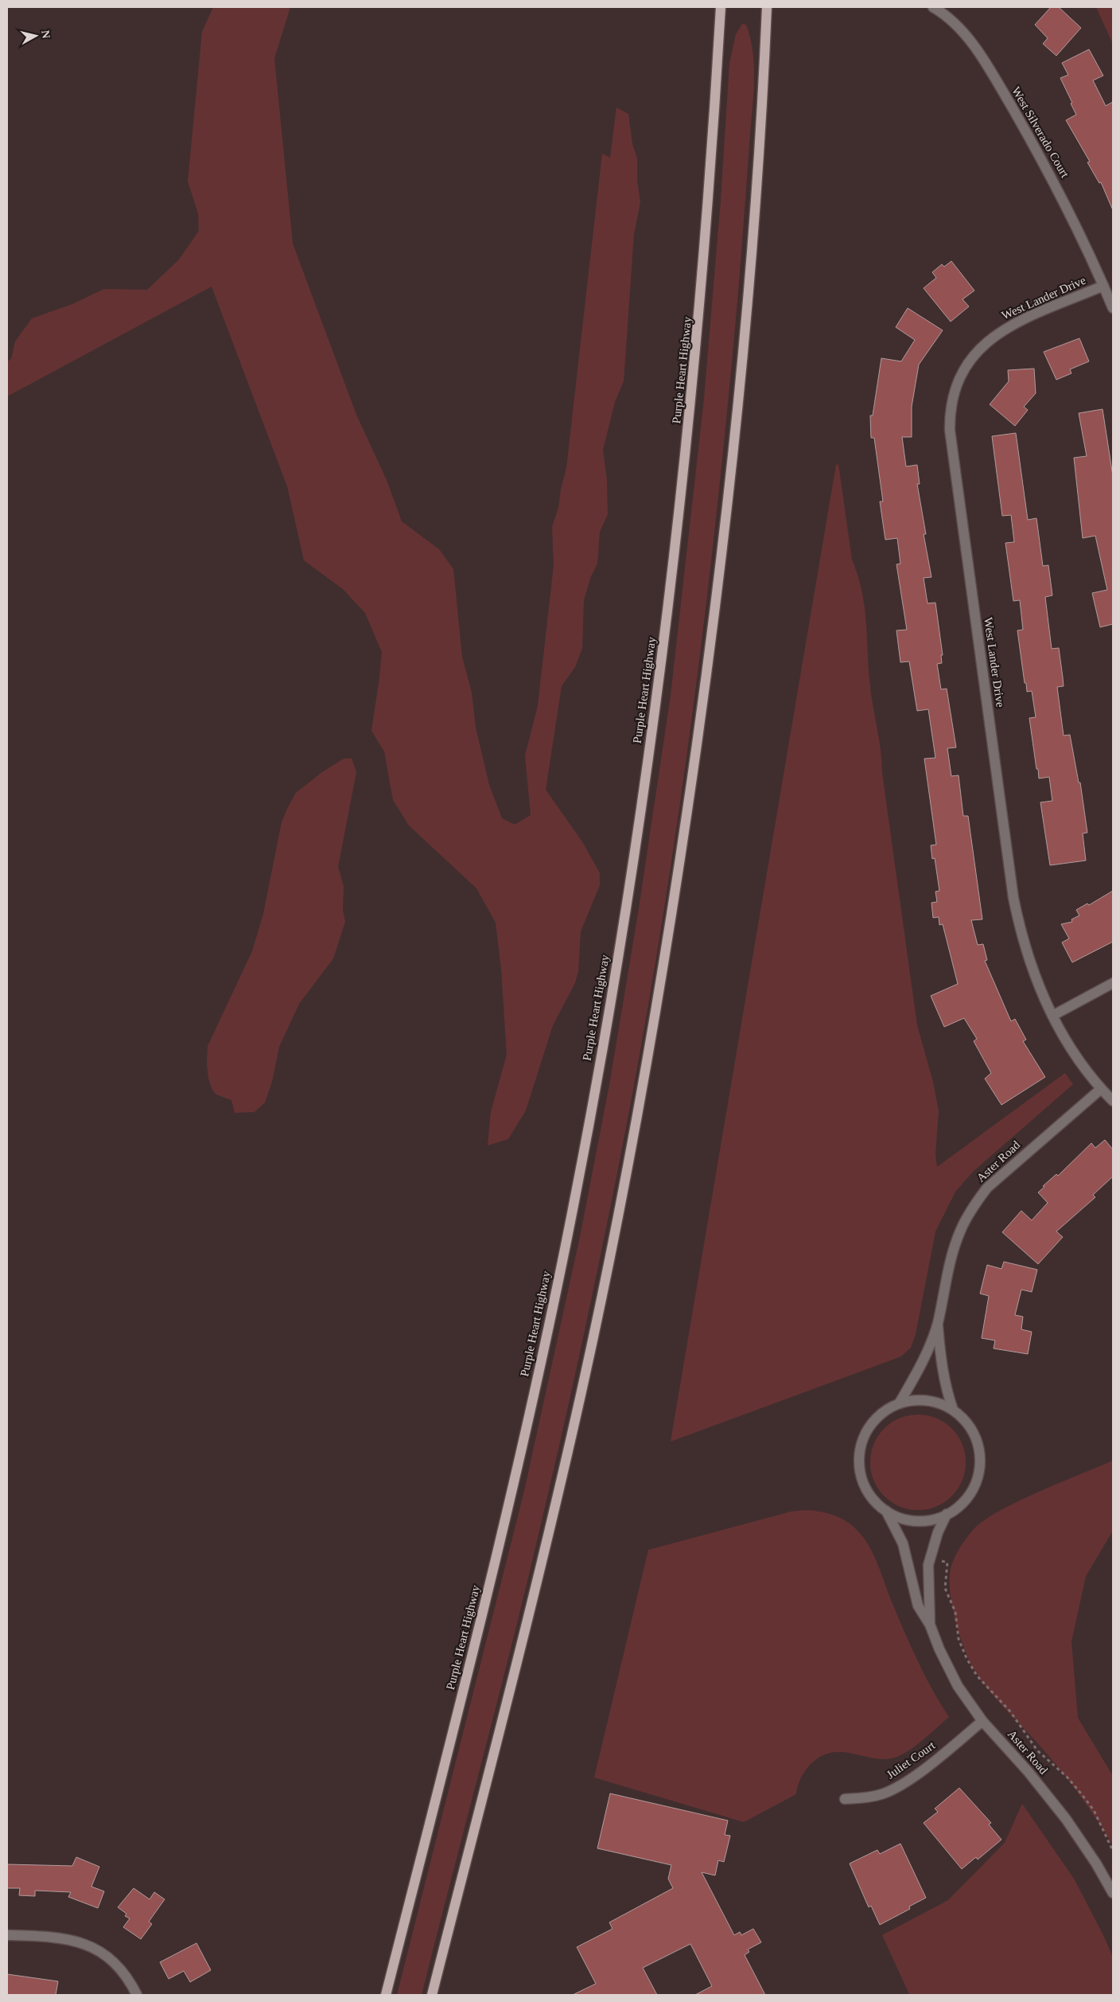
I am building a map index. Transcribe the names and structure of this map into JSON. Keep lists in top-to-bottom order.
{
  "streets": {
    "main road": ["Purple Heart Highway"],
    "street": [
      "West Silverado Court",
      "West Lander Drive",
      "Aster Road",
      "Juliet Court"
    ]
  },
  "crossings": [
    ["West Silverado Court", "West Lander Drive"],
    ["West Lander Drive", "Aster Road"],
    ["Aster Road", "Juliet Court"]
  ],
  "north": "right"
}
